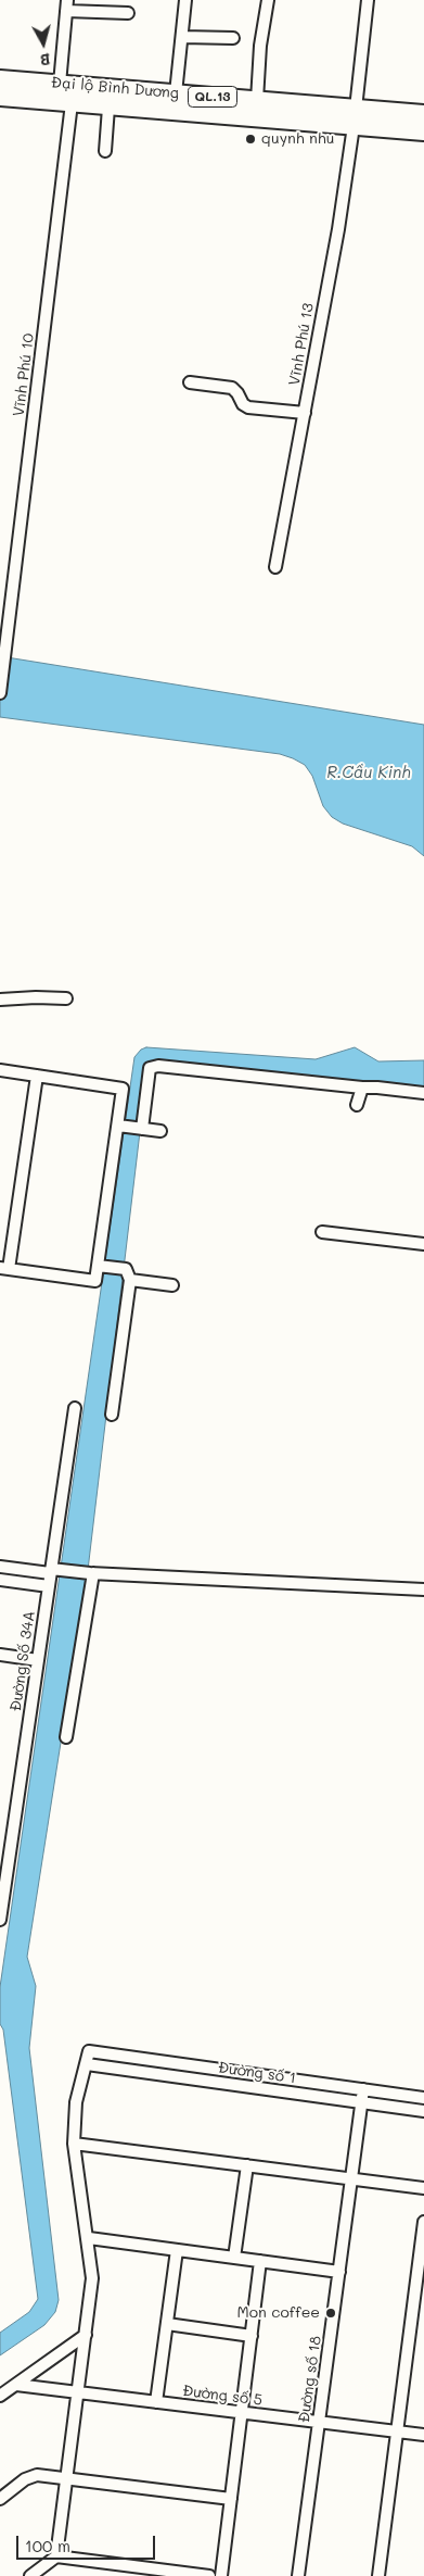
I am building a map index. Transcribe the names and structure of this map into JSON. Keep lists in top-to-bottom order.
{
  "streets": {
    "highway": ["Đại lộ Bình Dương", "QL.13"],
    "street": [
      "Vĩnh Phú 13",
      "Vĩnh Phú 10",
      "Đường Số 34A",
      "Đường số 1",
      "Đường số 18",
      "Đường số 5"
    ]
  },
  "crossings": [
    ["Đại lộ Bình Dương", "Vĩnh Phú 13"],
    ["Đại lộ Bình Dương", "Vĩnh Phú 10"],
    ["Đường số 1", "Đường số 18"],
    ["Đường số 18", "Đường số 5"]
  ],
  "water": ["R.Cầu Kinh"],
  "places": ["quynh nhu", "Mon coffee"],
  "scale_bar": "100 m",
  "north": "bottom"
}
